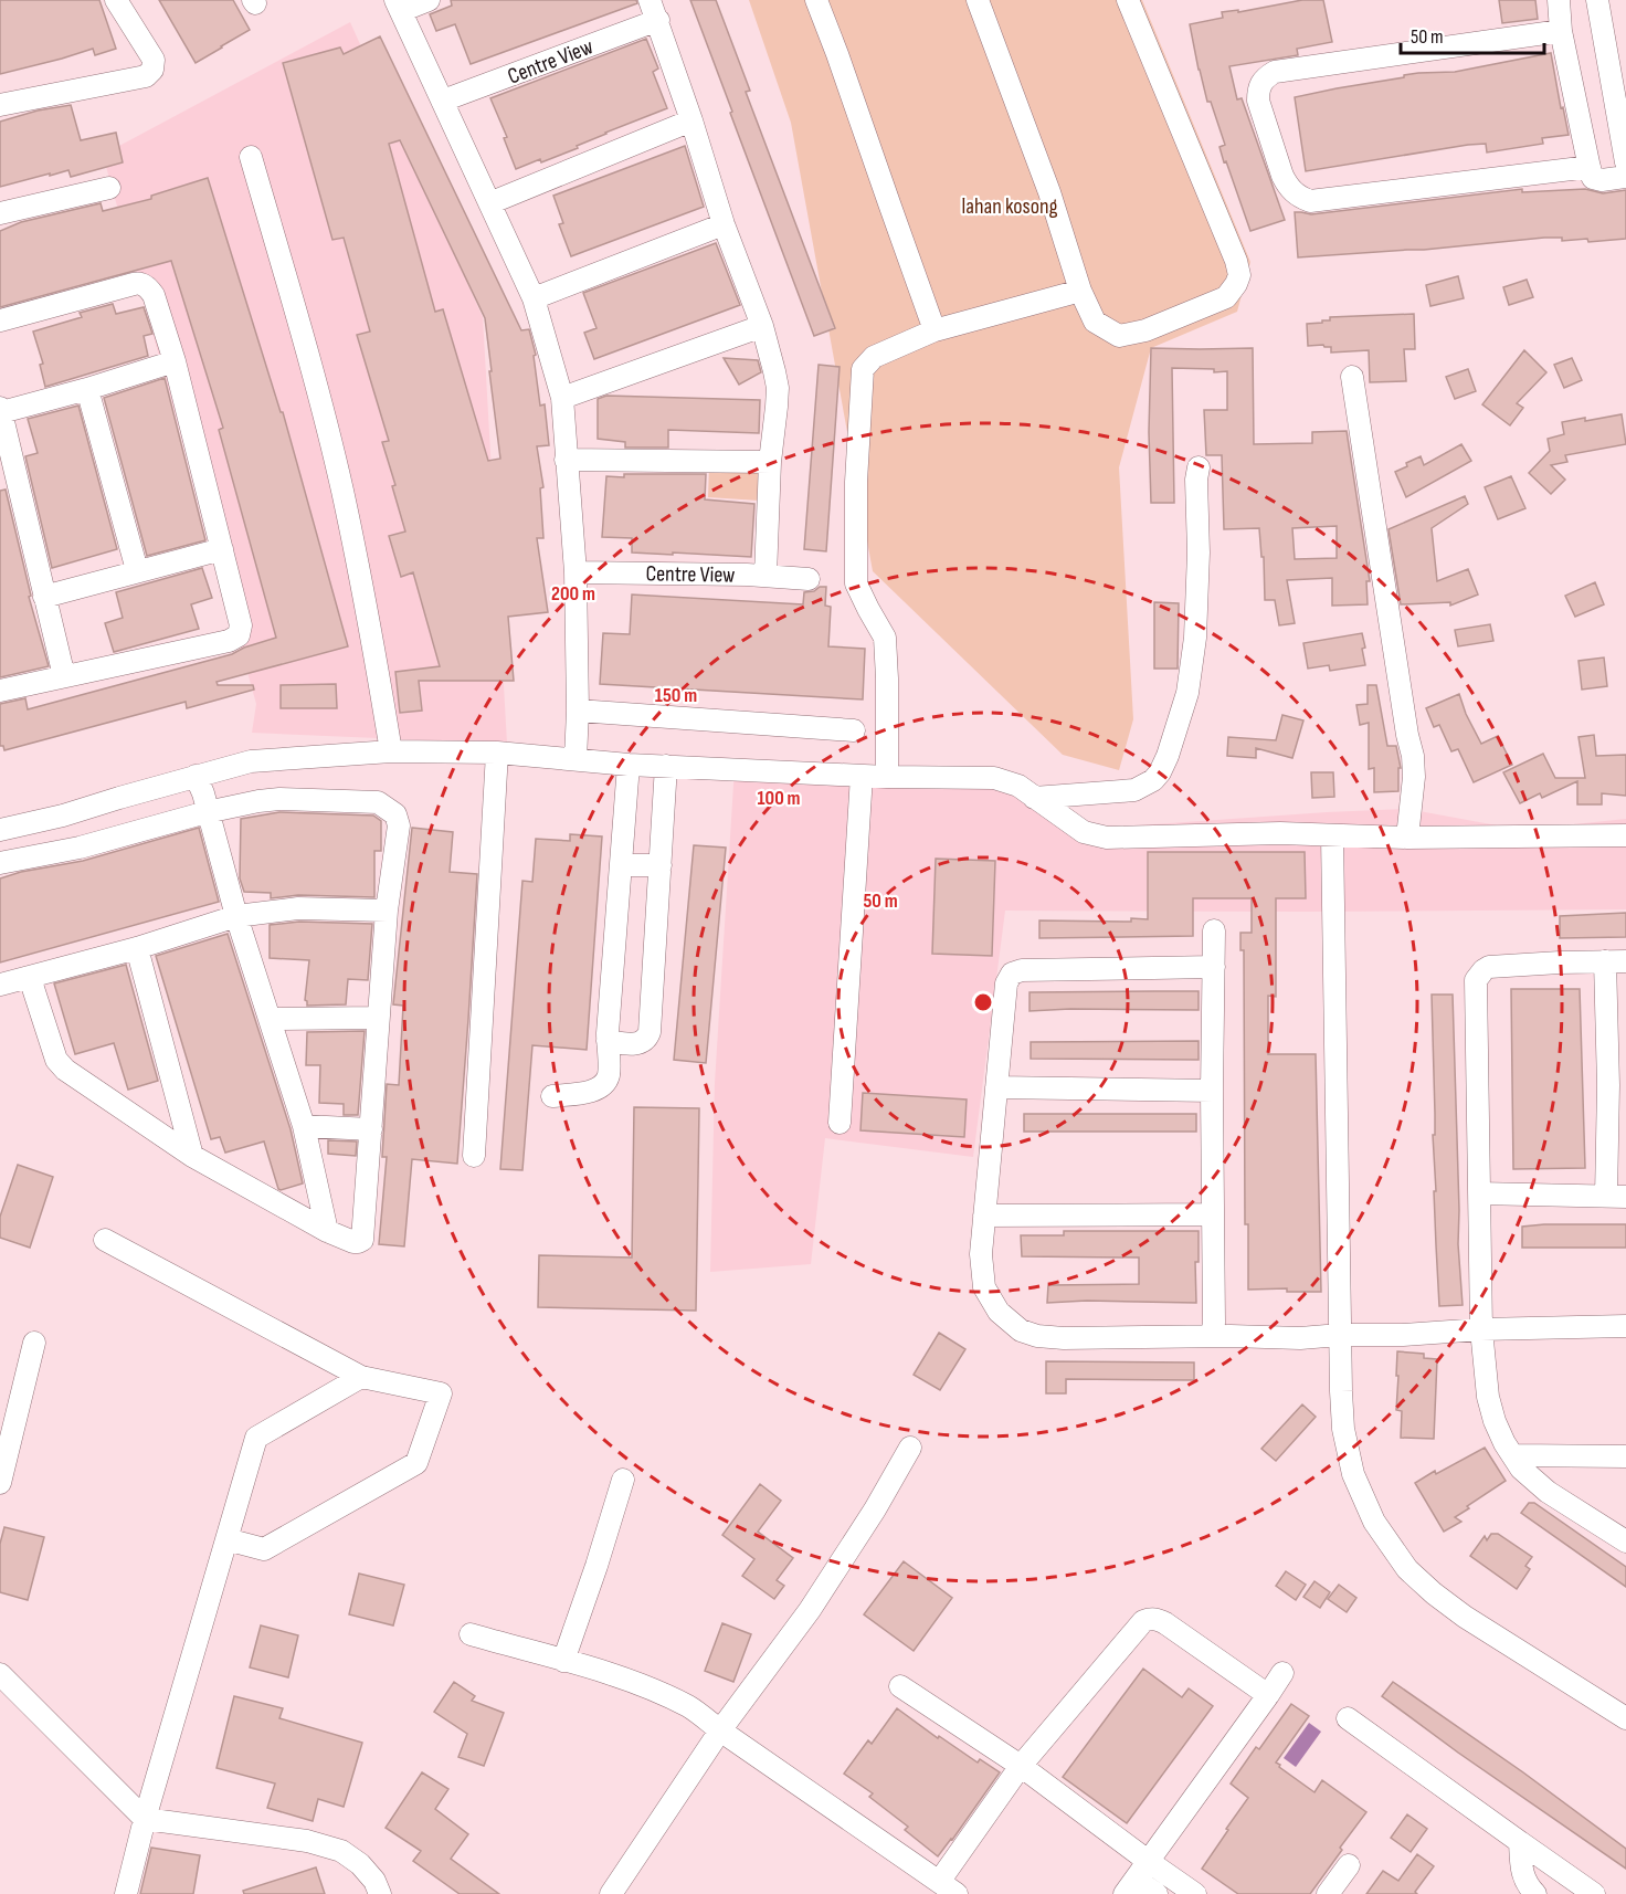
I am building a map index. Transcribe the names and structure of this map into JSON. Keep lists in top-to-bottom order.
{
  "streets": {
    "street": ["Centre View"]
  },
  "parks": ["lahan kosong"],
  "scale_bar": "50 m",
  "rings": [
    "200 m",
    "150 m",
    "100 m",
    "50 m"
  ]
}
